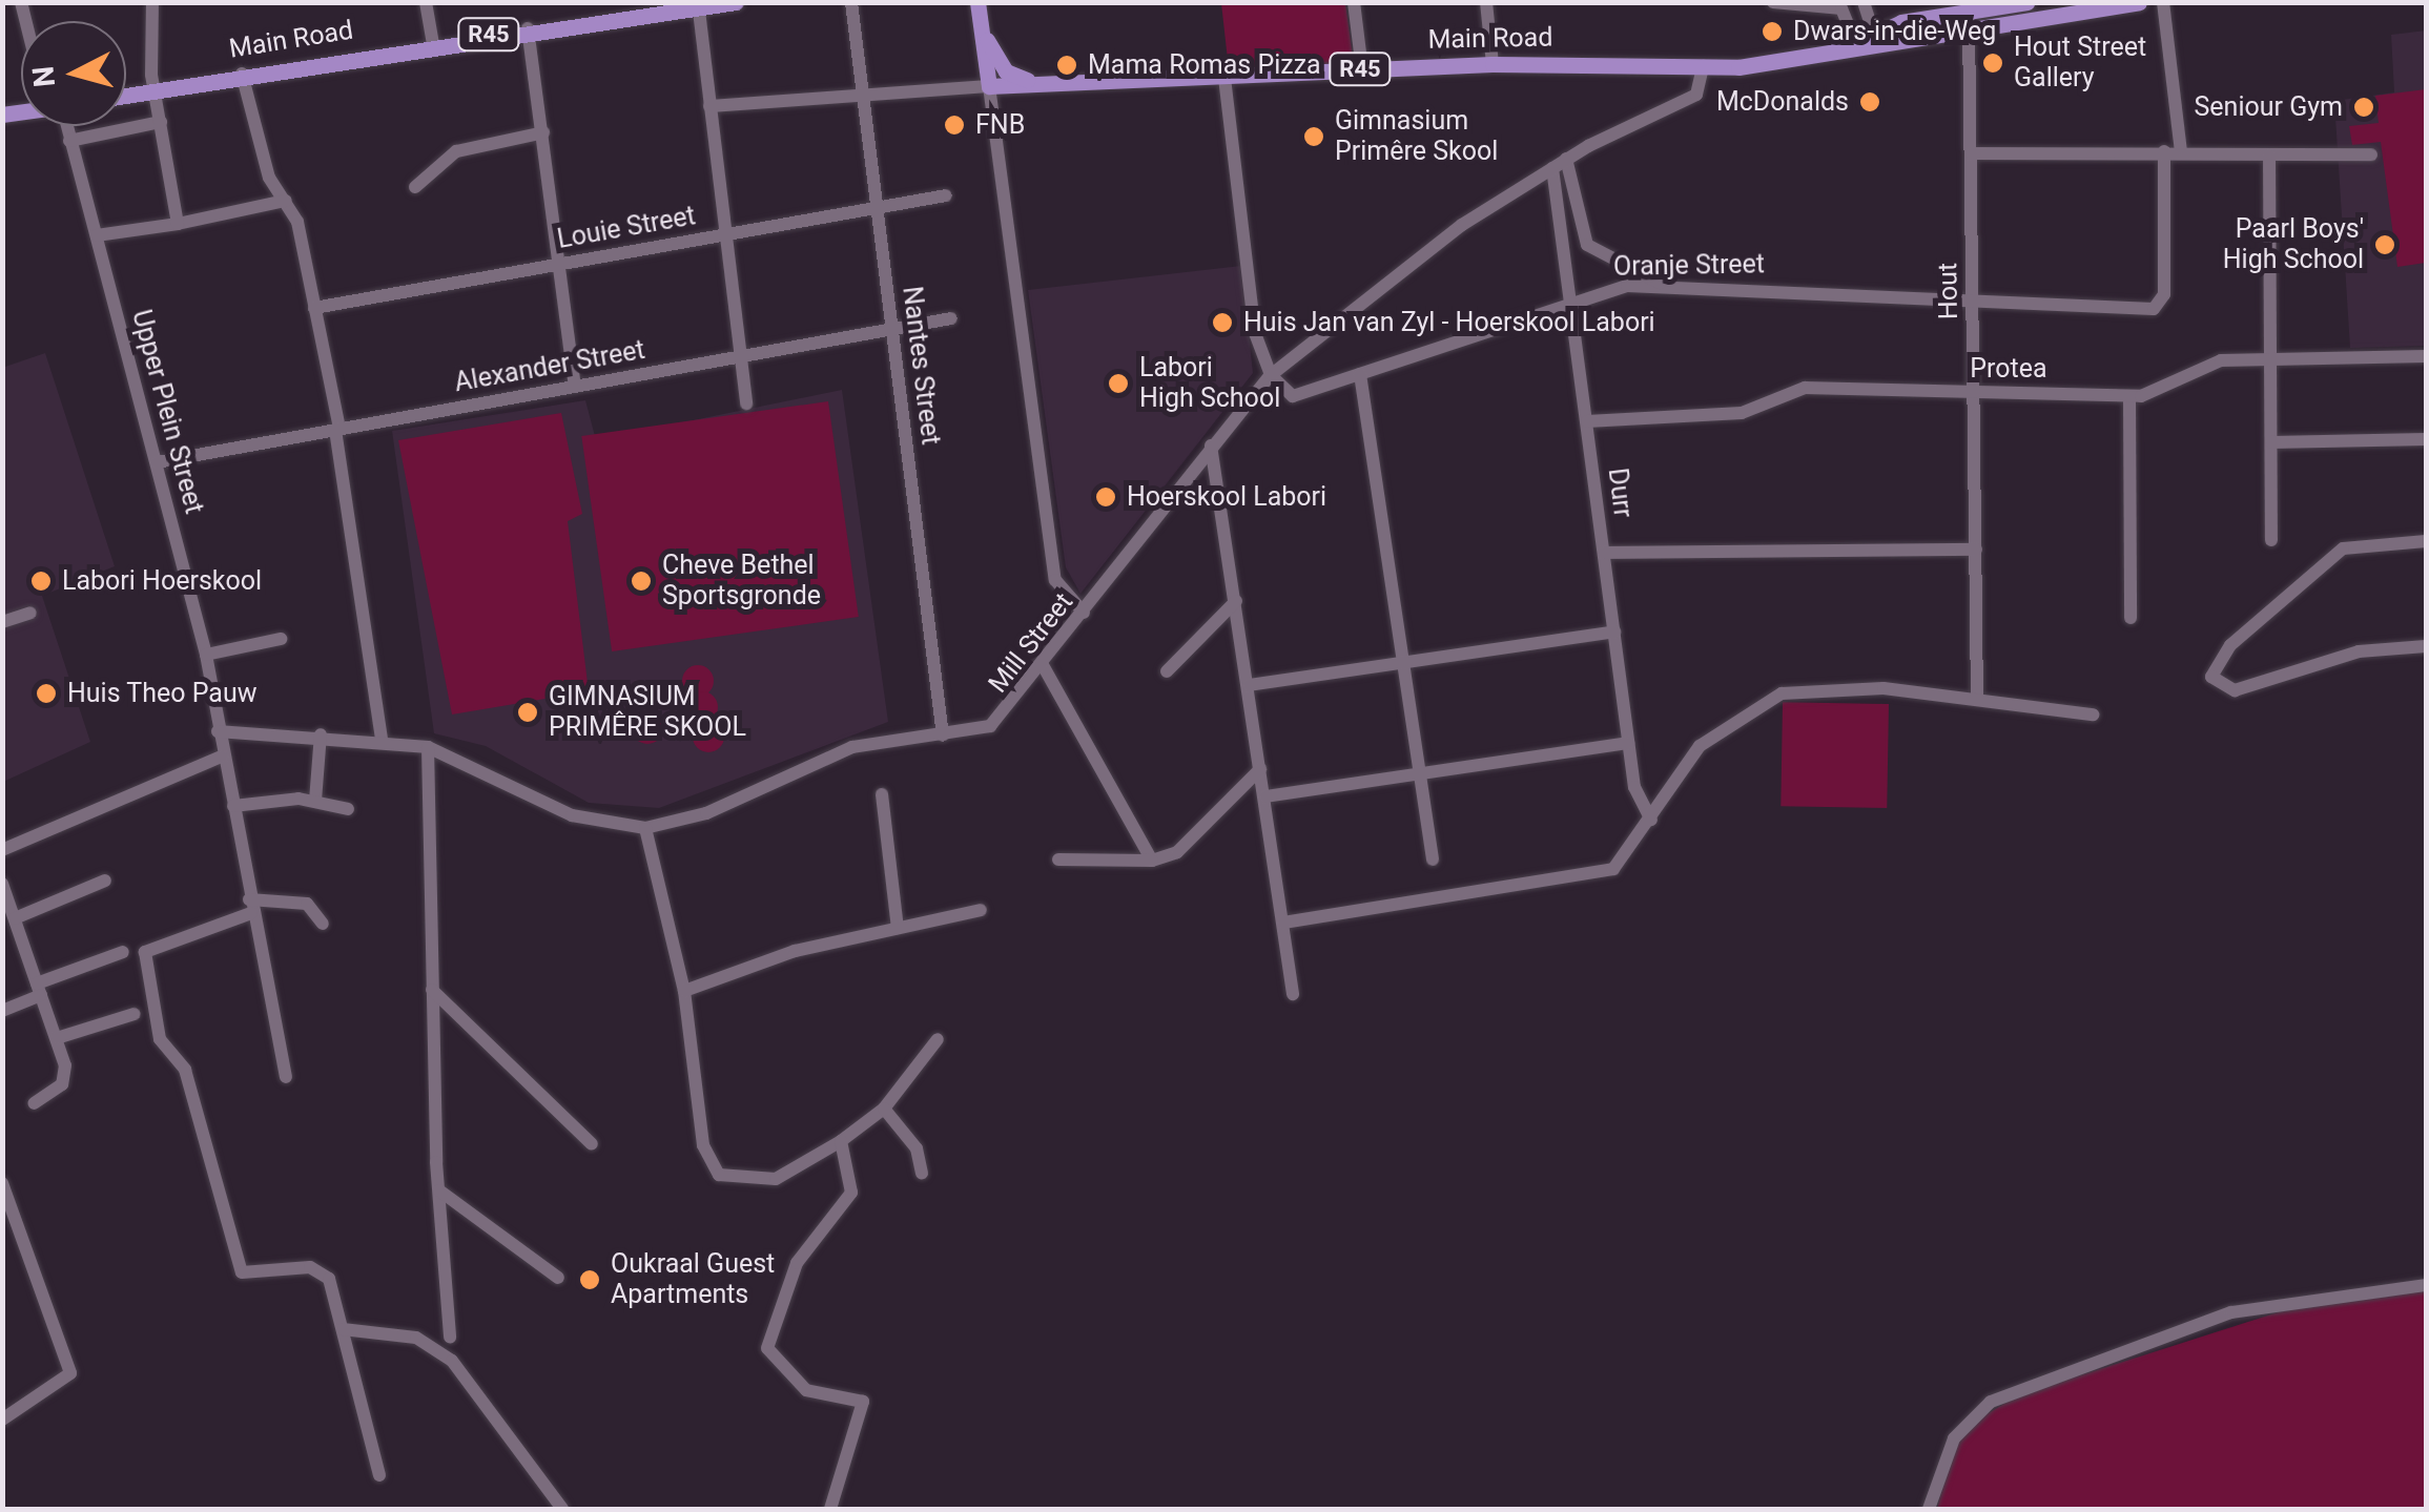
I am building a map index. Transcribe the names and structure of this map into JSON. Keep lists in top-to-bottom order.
{
  "streets": {
    "main road": ["R45", "Main Road"],
    "street": [
      "Louie Street",
      "Oranje Street",
      "Hout",
      "Nantes Street",
      "Alexander Street",
      "Protea",
      "Upper Plein Street",
      "Durr",
      "Mill Street"
    ]
  },
  "crossings": [
    ["Main Road", "Hout"],
    ["Main Road", "Mill Street"],
    ["Louie Street", "Nantes Street"],
    ["Oranje Street", "Hout"],
    ["Oranje Street", "Durr"],
    ["Oranje Street", "Mill Street"],
    ["Hout", "Protea"],
    ["Nantes Street", "Alexander Street"],
    ["Nantes Street", "Mill Street"],
    ["Alexander Street", "Upper Plein Street"],
    ["Protea", "Durr"],
    ["Upper Plein Street", "Mill Street"],
    ["Durr", "Mill Street"]
  ],
  "places": [
    "Dwars-in-die-Weg",
    "Hout Street Gallery",
    "Mama Romas Pizza",
    "McDonalds",
    "Seniour Gym",
    "FNB",
    "Gimnasium Primêre Skool",
    "Paarl Boys' High School",
    "Huis Jan van Zyl - Hoerskool Labori",
    "Labori High School",
    "Hoerskool Labori",
    "Labori Hoerskool",
    "Cheve Bethel Sportsgronde",
    "Huis Theo Pauw",
    "GIMNASIUM PRIMÊRE SKOOL",
    "Oukraal Guest Apartments"
  ],
  "north": "left"
}
